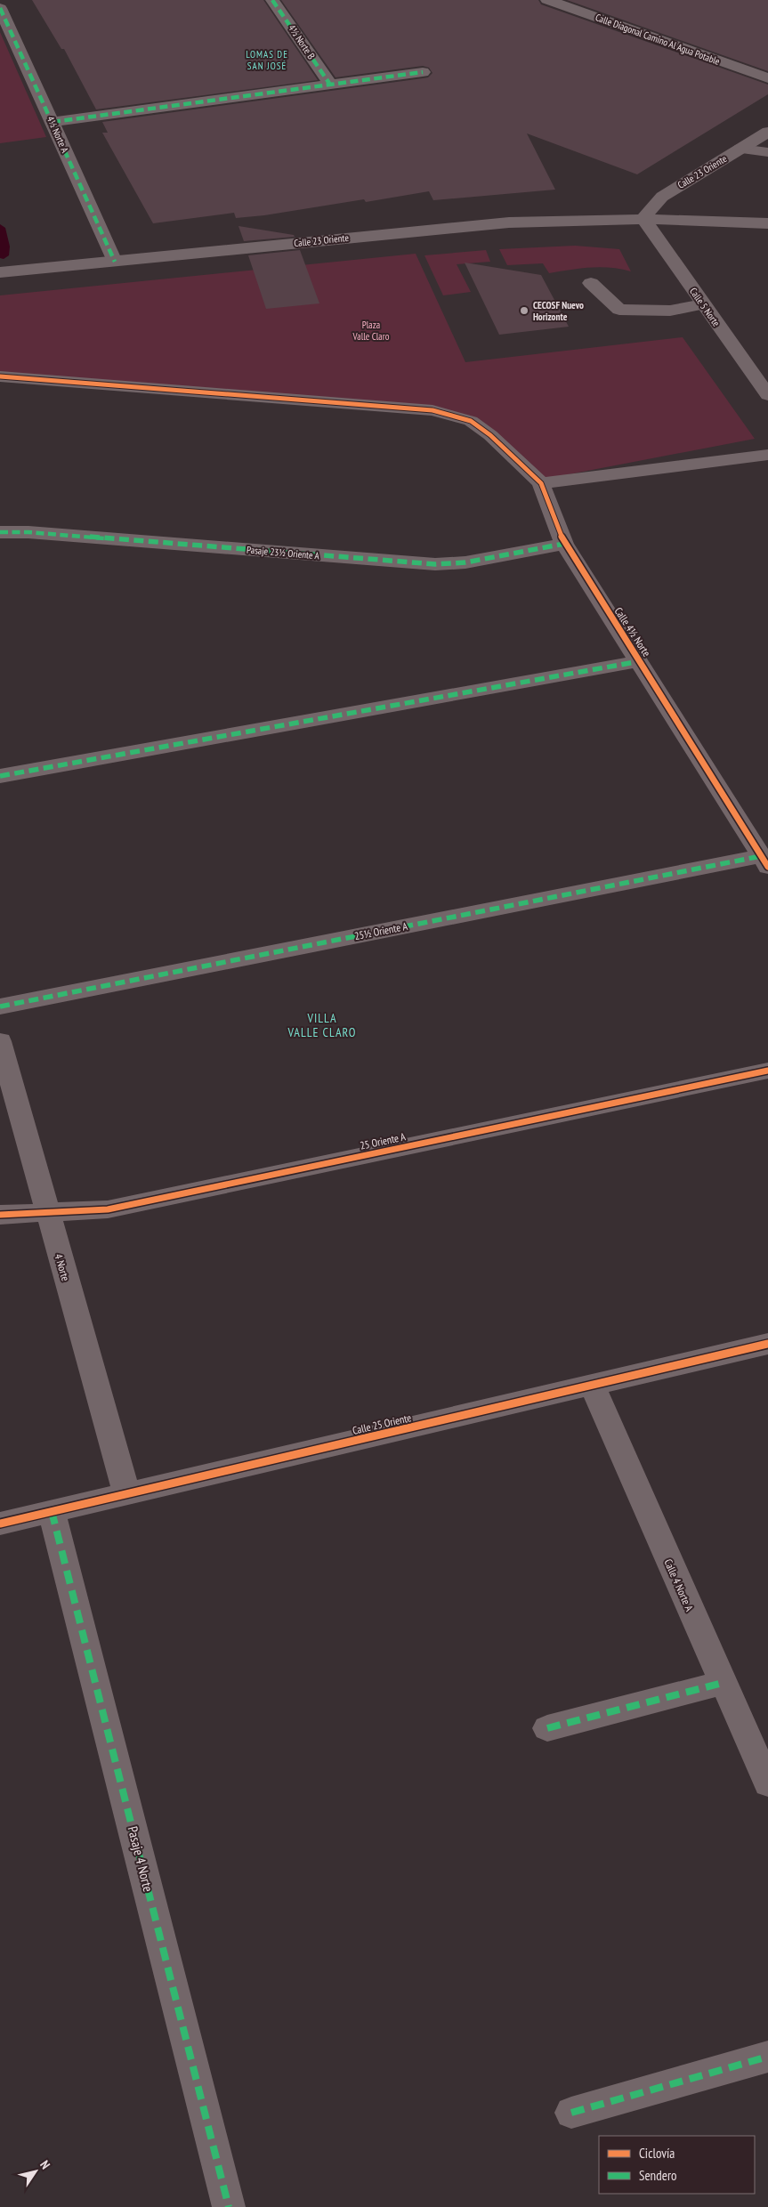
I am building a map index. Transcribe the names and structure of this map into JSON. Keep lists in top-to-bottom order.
{
  "streets": {
    "street": [
      "Calle Diagonal Camino Al Agua Potable",
      "4½ Norte B",
      "4½ Norte A",
      "Calle 23 Oriente",
      "Calle 5 Norte",
      "Pasaje 23½ Oriente A",
      "Calle 4½ Norte",
      "25½ Oriente A",
      "25 Oriente A",
      "4 Norte",
      "Calle 25 Oriente",
      "Calle 4 Norte A",
      "Pasaje 4 Norte"
    ]
  },
  "crossings": [
    ["4½ Norte A", "Calle 23 Oriente"],
    ["Calle 23 Oriente", "Calle 5 Norte"],
    ["Pasaje 23½ Oriente A", "Calle 4½ Norte"],
    ["Calle 4½ Norte", "25½ Oriente A"],
    ["25 Oriente A", "4 Norte"],
    ["4 Norte", "Calle 25 Oriente"],
    ["Calle 25 Oriente", "Calle 4 Norte A"],
    ["Calle 25 Oriente", "Pasaje 4 Norte"]
  ],
  "districts": ["LOMAS DE SAN JOSÉ", "VILLA VALLE CLARO"],
  "parks": ["Plaza Valle Claro"],
  "places": ["CECOSF Nuevo Horizonte"],
  "legend": ["Ciclovía", "Sendero"],
  "north": "top right"
}
